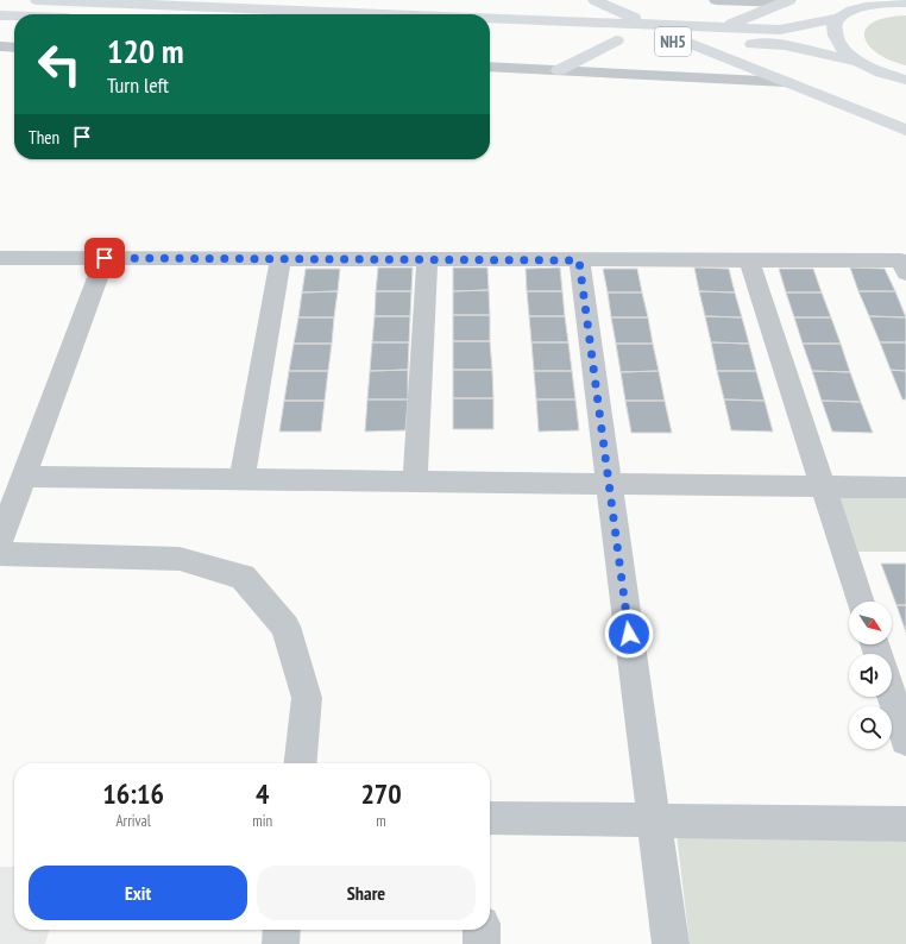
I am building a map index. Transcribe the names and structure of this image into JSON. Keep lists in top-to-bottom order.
{
  "streets": {
    "highway": ["NH5"]
  },
  "north": "bottom right",
  "page": {
    "turn": ["120 m", "Turn left"],
    "then": "Then",
    "eta": [
      "16:16",
      "Arrival",
      "4",
      "min",
      "270",
      "m"
    ],
    "buttons": ["Exit", "Share"]
  }
}
